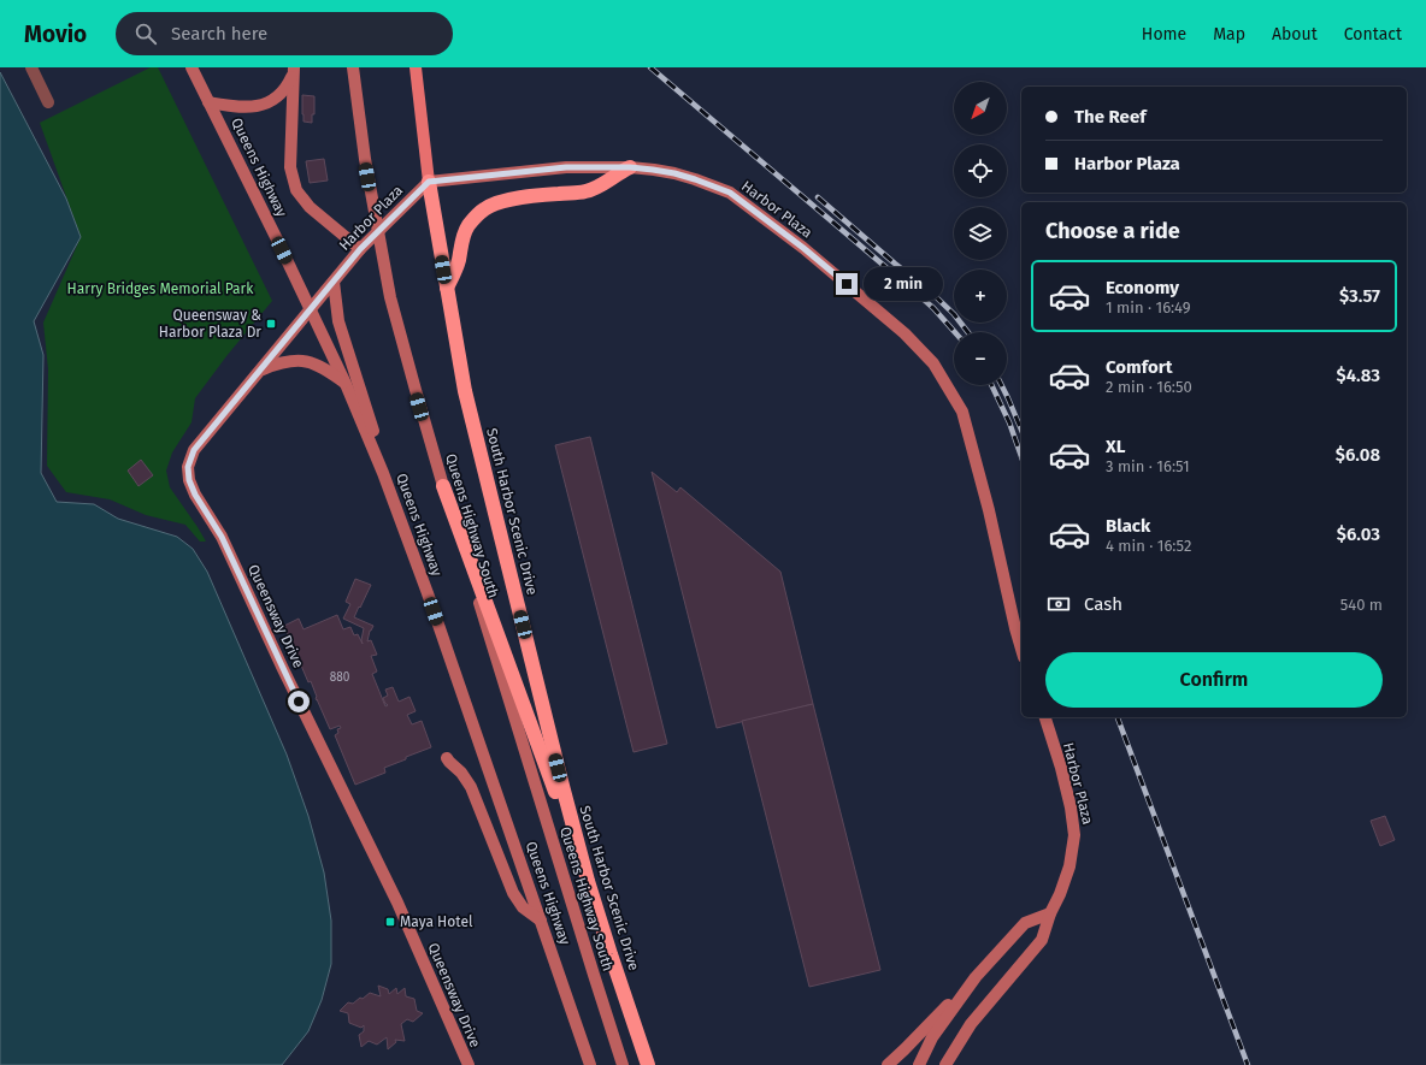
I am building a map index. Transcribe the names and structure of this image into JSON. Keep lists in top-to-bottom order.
{
  "streets": {
    "highway": ["South Harbor Scenic Drive"],
    "main road": [
      "Queens Highway",
      "Harbor Plaza",
      "Queens Highway South",
      "Queensway Drive"
    ]
  },
  "crossings": [
    ["Queens Highway", "Harbor Plaza"],
    ["Queens Highway", "Queensway Drive"],
    ["Harbor Plaza", "South Harbor Scenic Drive"],
    ["Harbor Plaza", "Queensway Drive"]
  ],
  "parks": ["Harry Bridges Memorial Park"],
  "places": {
    "transit": ["Queensway & Harbor Plaza Dr", "Maya Hotel"]
  },
  "house_numbers": ["880"],
  "north": "bottom left",
  "page": {
    "header": "Movio",
    "search": "Search here",
    "nav": [
      "Home",
      "Map",
      "About",
      "Contact"
    ],
    "map_buttons": ["+", "−"],
    "banner": ["The Reef", "Harbor Plaza"],
    "heading": "Choose a ride",
    "list": [
      {
        "name": "Economy",
        "note": "1 min · 16:49",
        "value": "$3.57"
      },
      {
        "name": "Comfort",
        "note": "2 min · 16:50",
        "value": "$4.83"
      },
      {
        "name": "XL",
        "note": "3 min · 16:51",
        "value": "$6.08"
      },
      {
        "name": "Black",
        "note": "4 min · 16:52",
        "value": "$6.03"
      }
    ],
    "bubble": "2 min",
    "pay": ["Cash", "540 m"],
    "buttons": "Confirm"
  }
}
